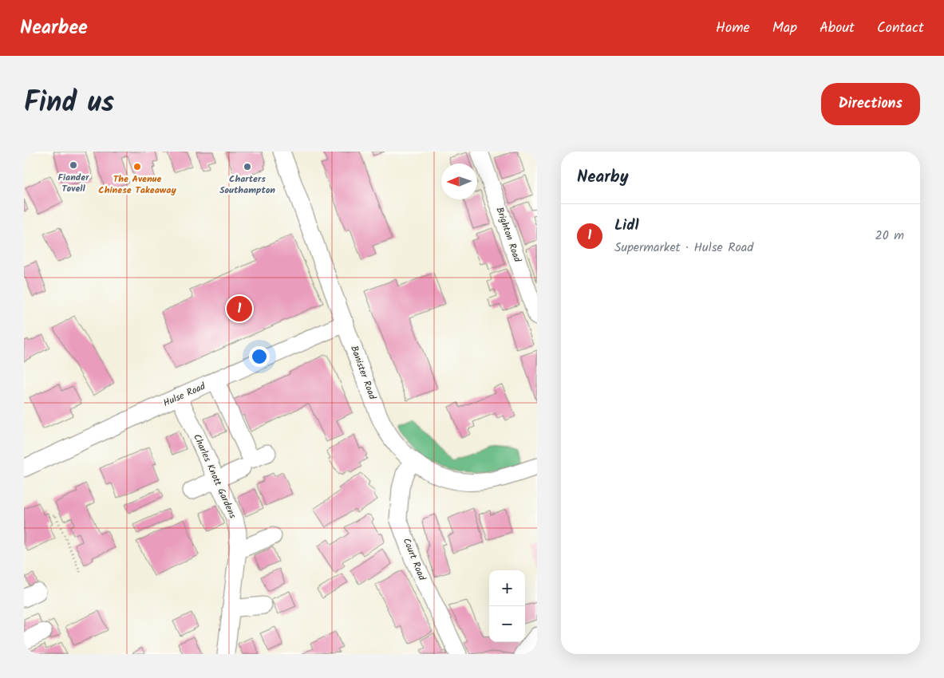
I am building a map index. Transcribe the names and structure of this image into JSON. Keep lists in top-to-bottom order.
{
  "streets": {
    "street": [
      "Brighton Road",
      "Banister Road",
      "Hulse Road",
      "Charles Knott Gardens",
      "Court Road"
    ]
  },
  "crossings": [
    ["Banister Road", "Hulse Road"],
    ["Banister Road", "Court Road"],
    ["Hulse Road", "Charles Knott Gardens"]
  ],
  "places": ["Fiander Tovell", "The Avenue Chinese Takeaway", "Charters Southampton"],
  "north": "left",
  "page": {
    "header": "Nearbee",
    "nav": [
      "Home",
      "Map",
      "About",
      "Contact"
    ],
    "title": "Find us",
    "buttons": "Directions",
    "heading": "Nearby",
    "list": [
      {
        "mark": "1",
        "name": "Lidl",
        "note": "Supermarket · Hulse Road",
        "value": "20 m"
      }
    ],
    "pins": "1",
    "map_buttons": ["+", "−"]
  }
}
